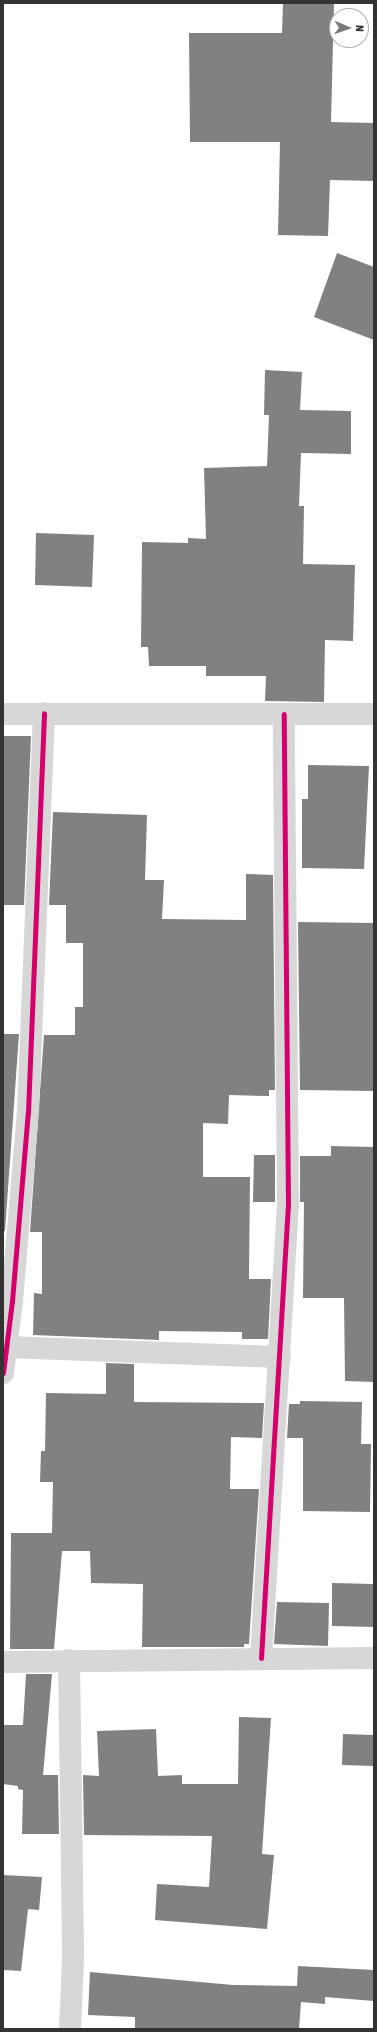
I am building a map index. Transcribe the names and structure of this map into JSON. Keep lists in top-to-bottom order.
{
  "north": "right"
}
